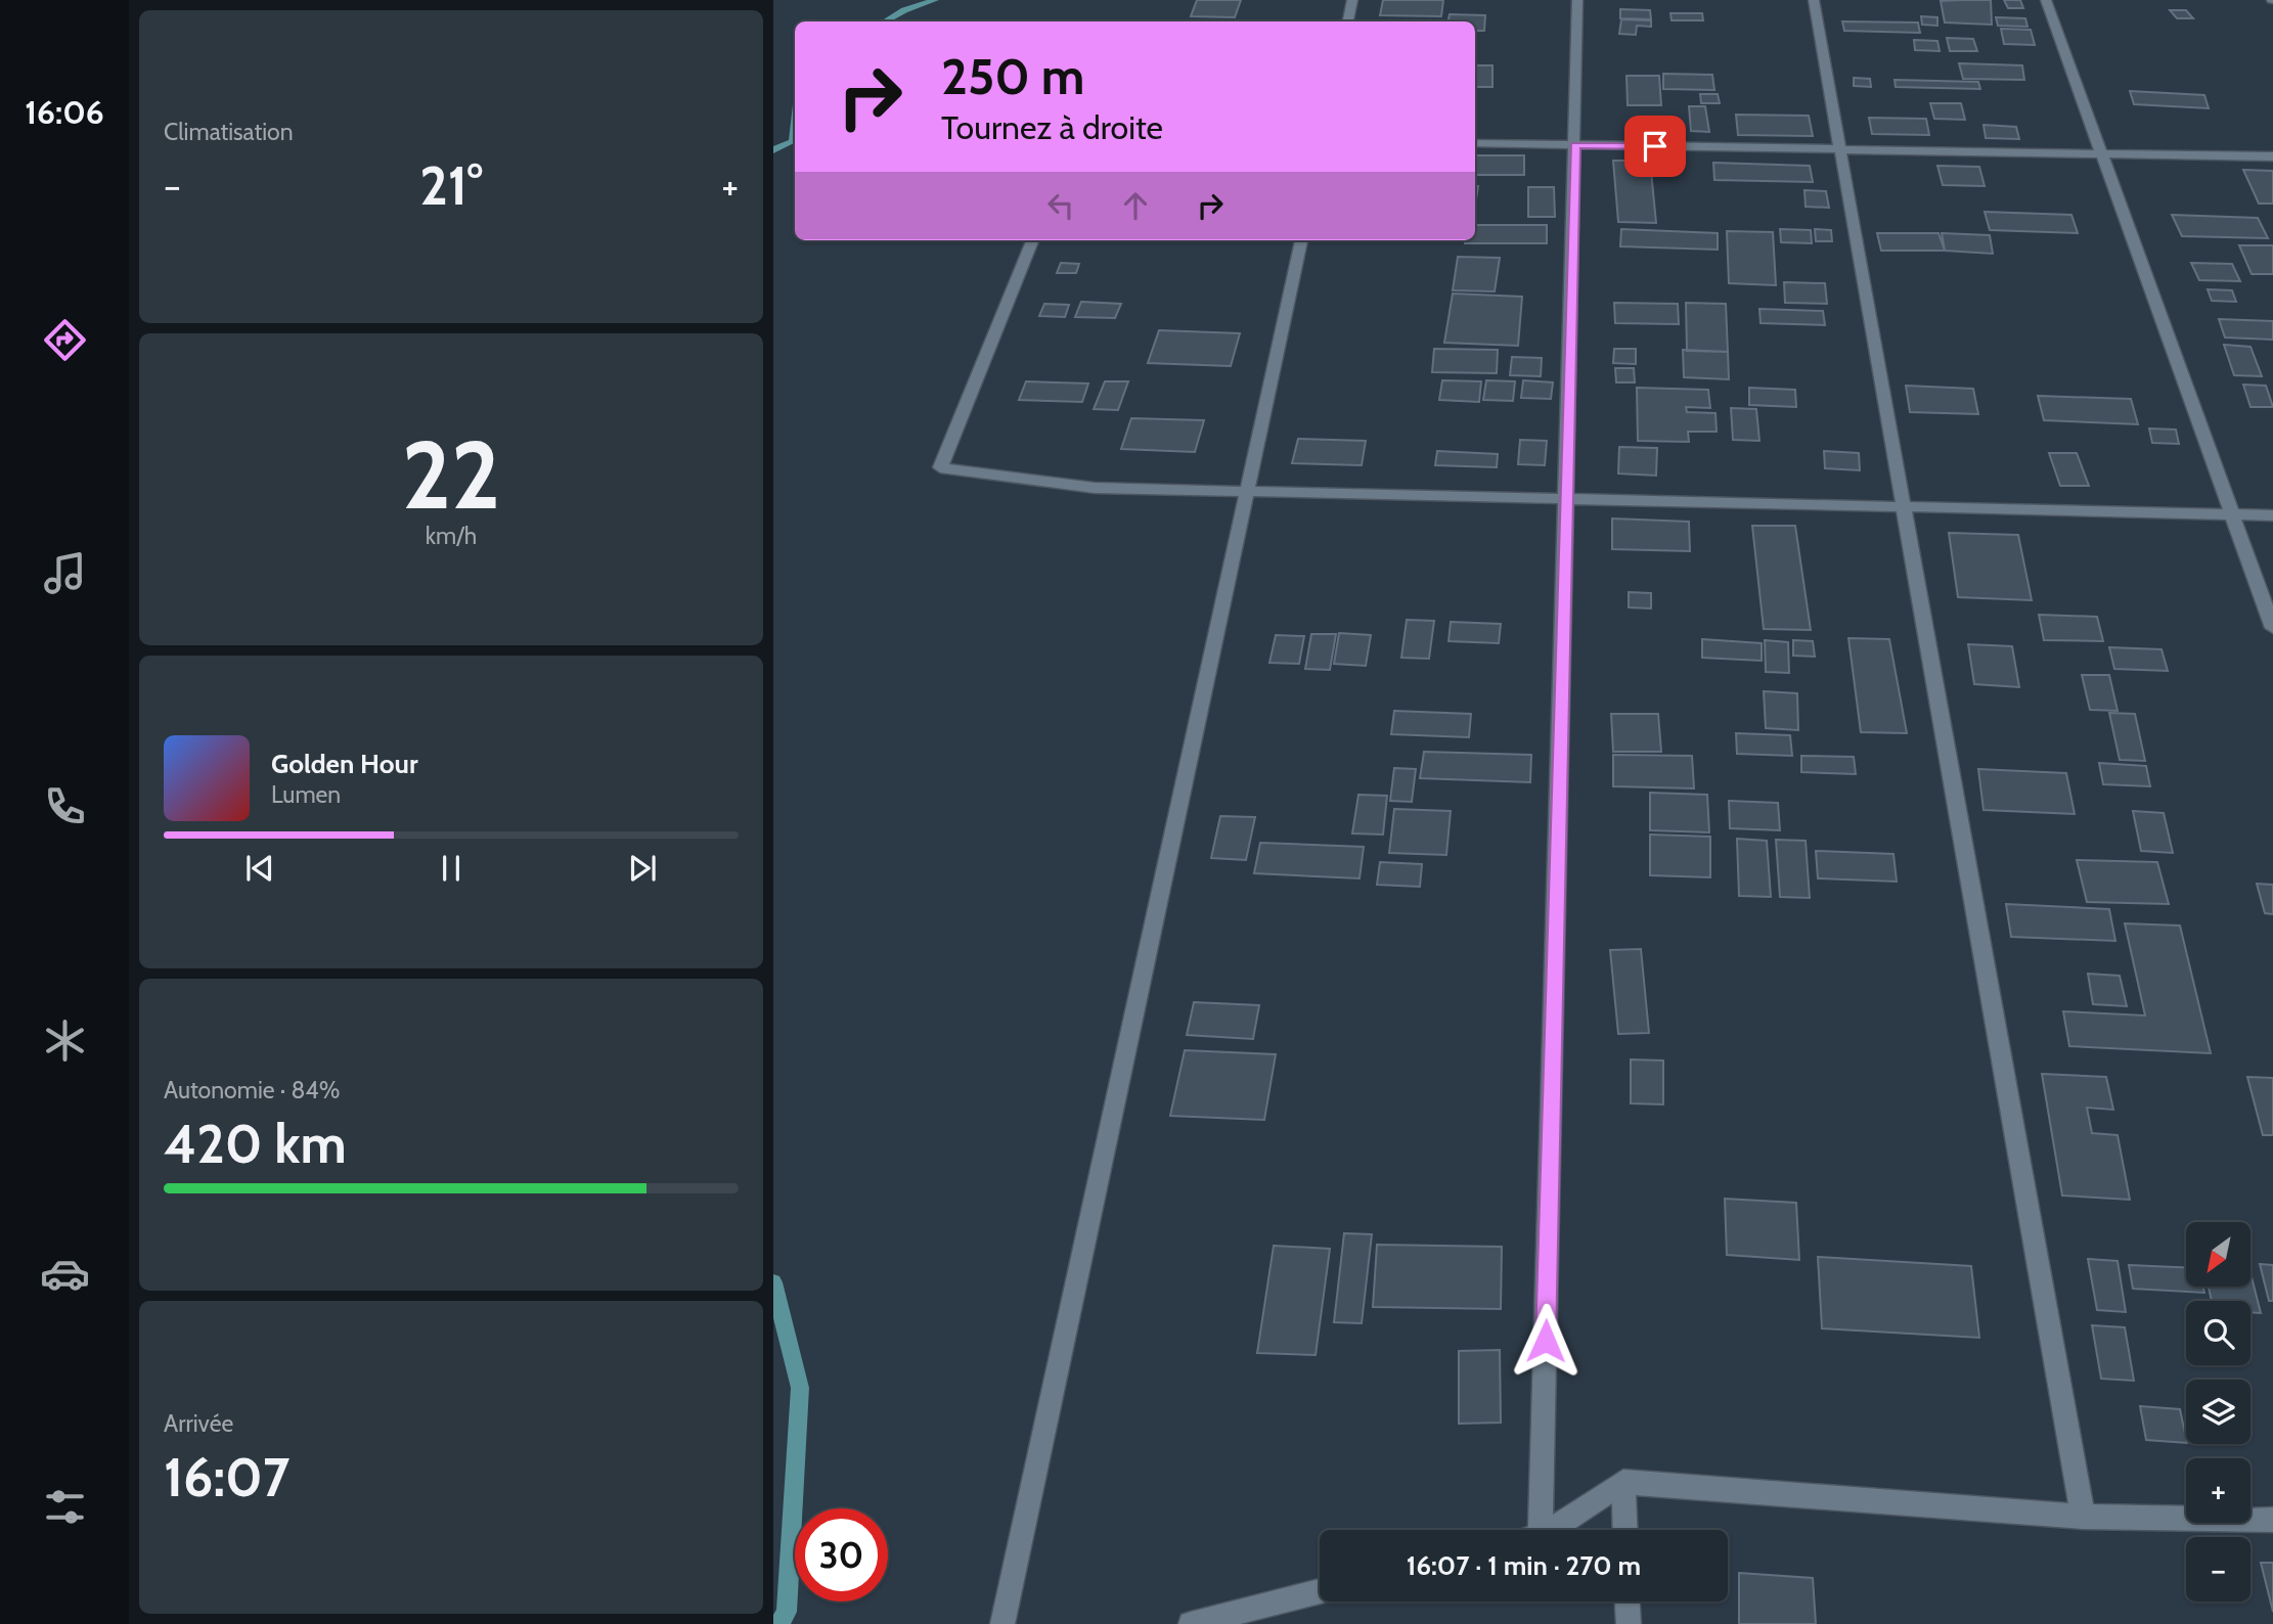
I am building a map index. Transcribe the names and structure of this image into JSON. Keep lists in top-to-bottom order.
{
  "north": "bottom left",
  "page": {
    "tabs": "16:06",
    "tile": [
      "Climatisation",
      ["22", "km/h"],
      ["Autonomie · 84%", "420 km"],
      ["Arrivée", "16:07"]
    ],
    "turn": ["250 m", "Tournez à droite"],
    "heat": ["−", "21°", "+"],
    "song": ["Golden Hour", "Lumen"],
    "map_buttons": ["+", "−"],
    "limit": "30",
    "trip": "16:07 · 1 min · 270 m"
  }
}
